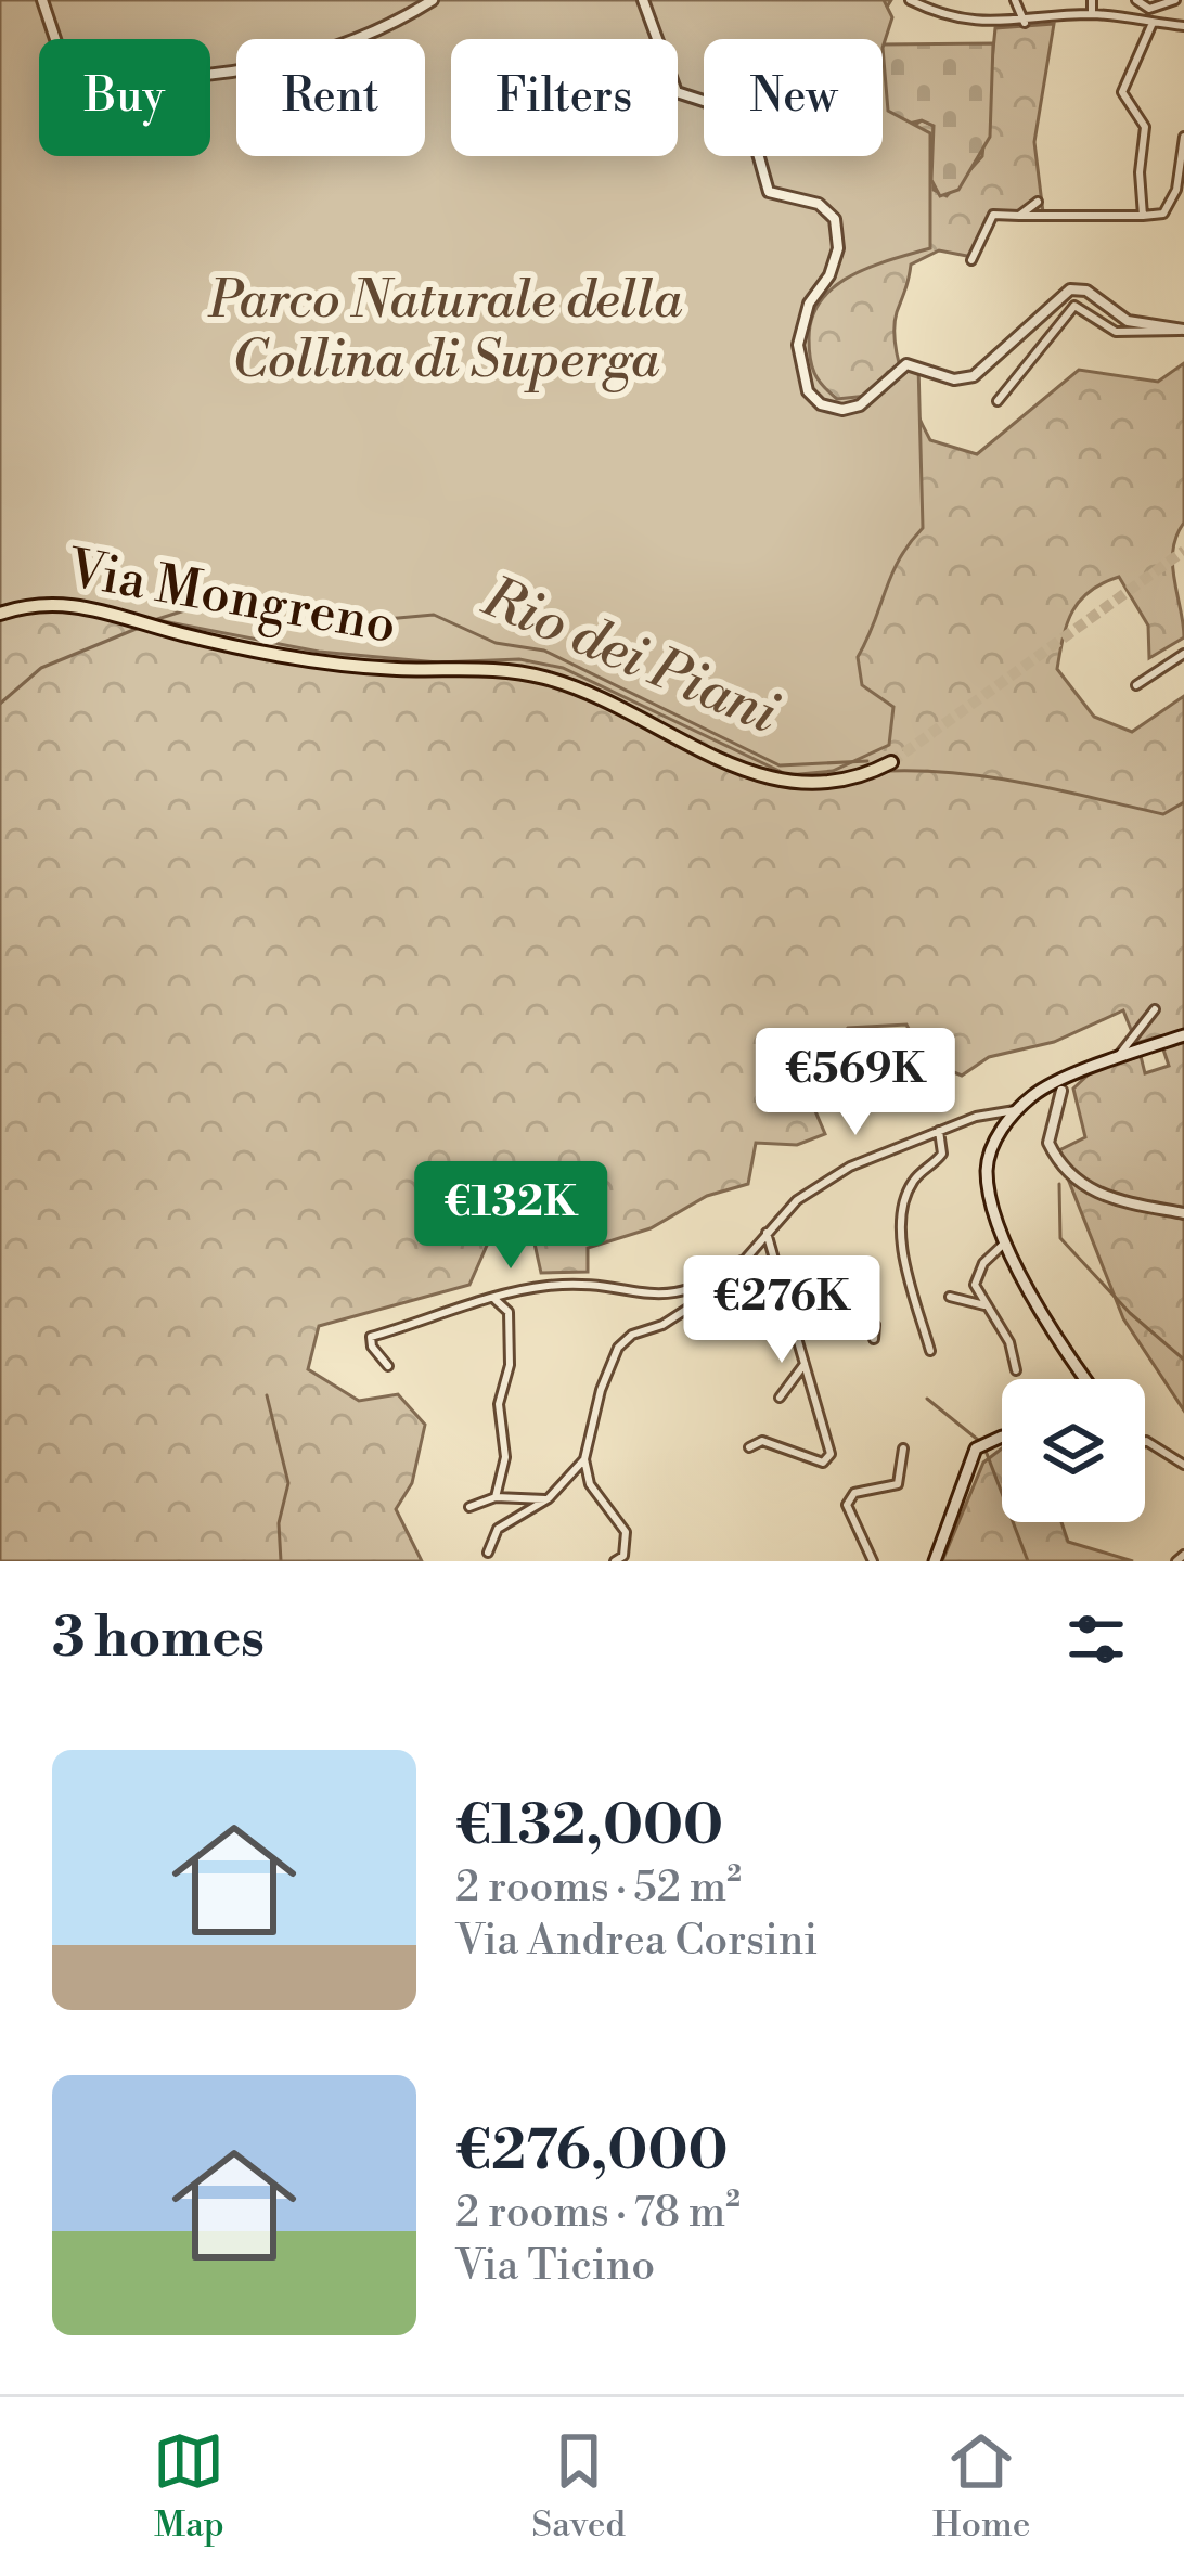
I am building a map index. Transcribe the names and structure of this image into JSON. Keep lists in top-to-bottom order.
{
  "streets": {
    "main road": ["Via Mongreno"]
  },
  "water": ["Rio dei Piani"],
  "parks": ["Parco Naturale della Collina di Superga"],
  "page": {
    "chip": [
      "Buy",
      "Rent",
      "Filters",
      "New"
    ],
    "price": ["€569K", "€132K", "€276K"],
    "heading": "3 homes",
    "list": [
      {
        "name": "€132,000",
        "note": "2 rooms · 52 m² · Via Andrea Corsini"
      },
      {
        "name": "€276,000",
        "note": "2 rooms · 78 m² · Via Ticino"
      }
    ],
    "tabs": ["Map", "Saved", "Home"]
  }
}
